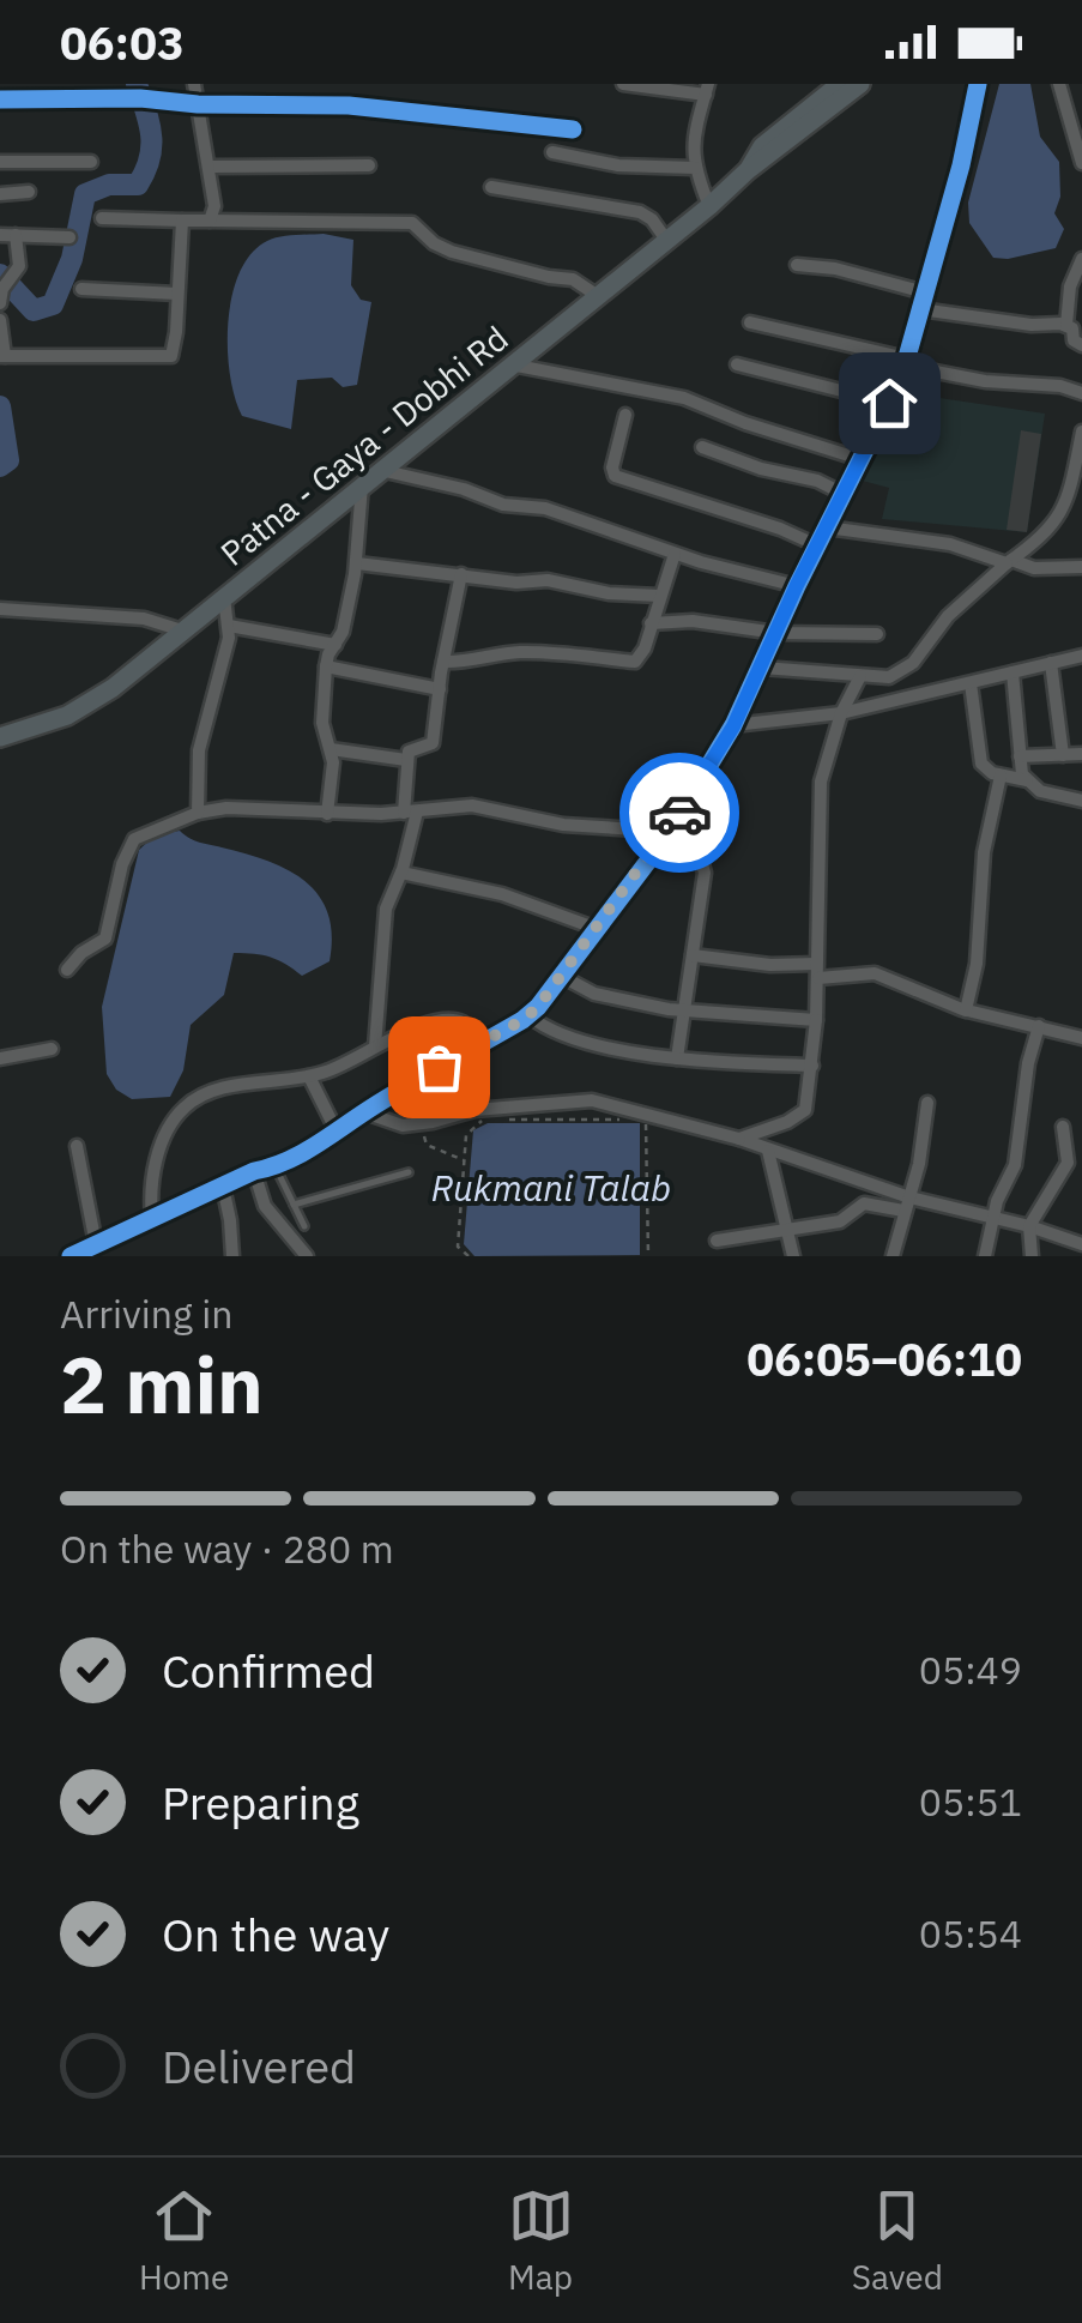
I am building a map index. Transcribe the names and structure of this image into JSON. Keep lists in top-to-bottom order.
{
  "streets": {
    "main road": ["Patna - Gaya - Dobhi Rd"]
  },
  "water": ["Rukmani Talab"],
  "page": {
    "status": "06:03",
    "heading": ["2 min", "Arriving in", "06:05–06:10"],
    "bar": "On the way · 280 m",
    "list": [
      ["Confirmed", "05:49"],
      ["Preparing", "05:51"],
      ["On the way", "05:54"],
      "Delivered"
    ],
    "tabs": ["Home", "Map", "Saved"]
  }
}
